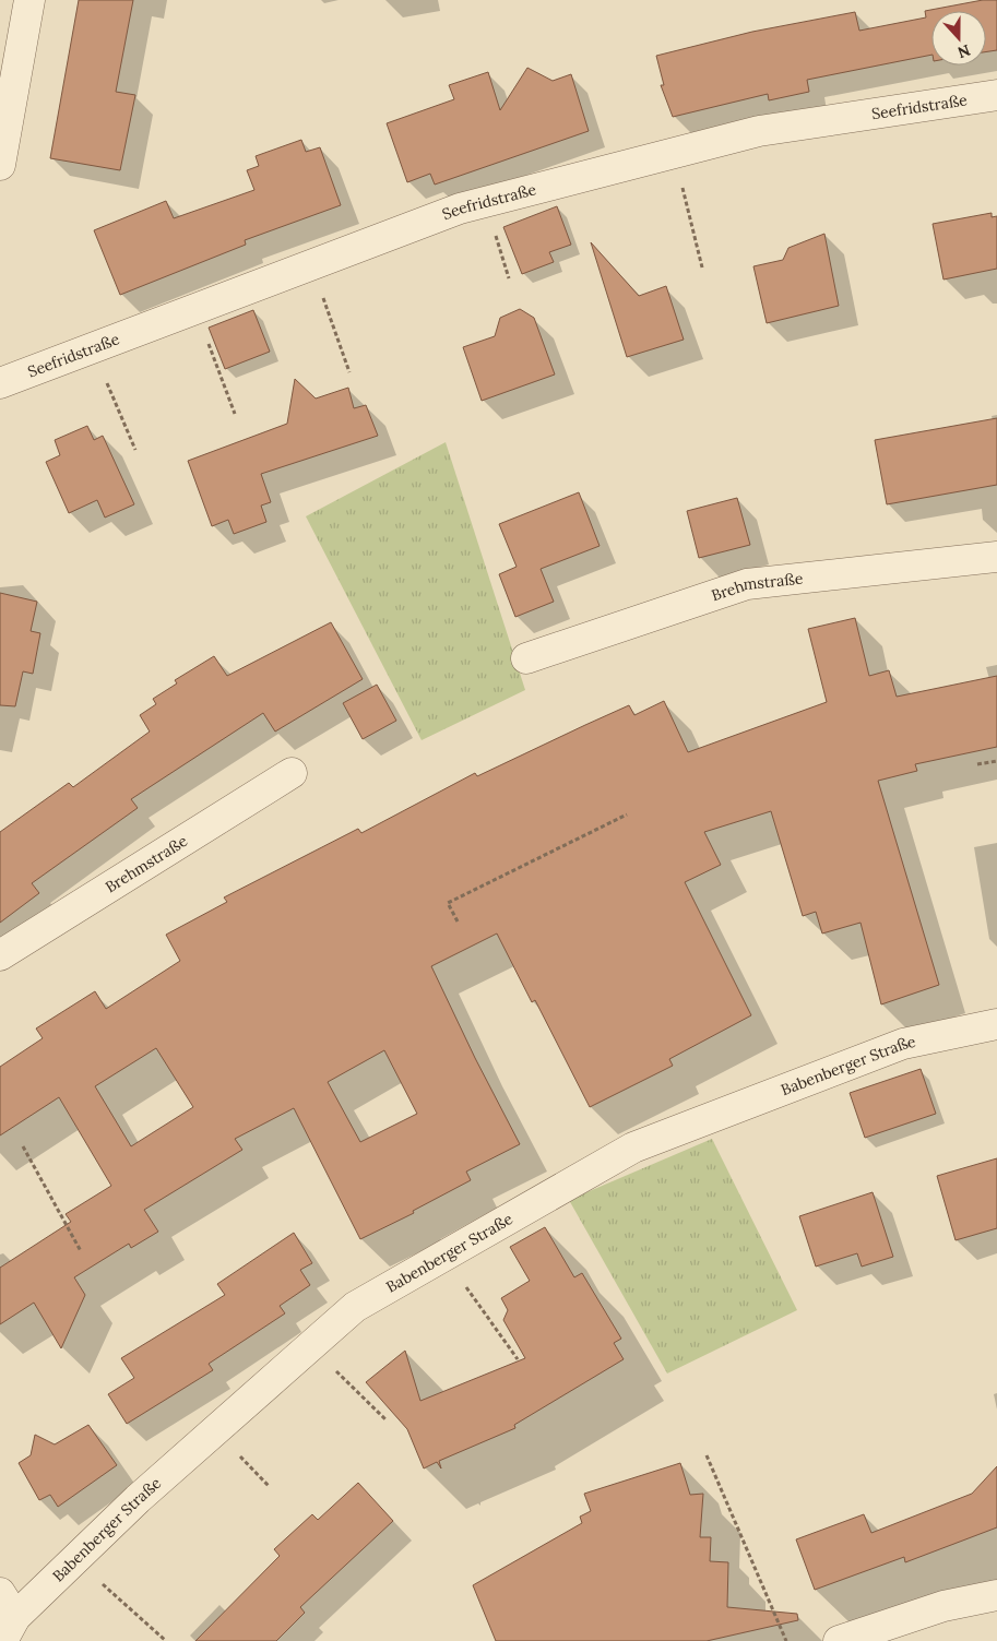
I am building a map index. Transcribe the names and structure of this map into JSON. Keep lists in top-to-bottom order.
{
  "streets": {
    "street": ["Seefridstraße", "Brehmstraße", "Babenberger Straße"]
  },
  "north": "bottom"
}
